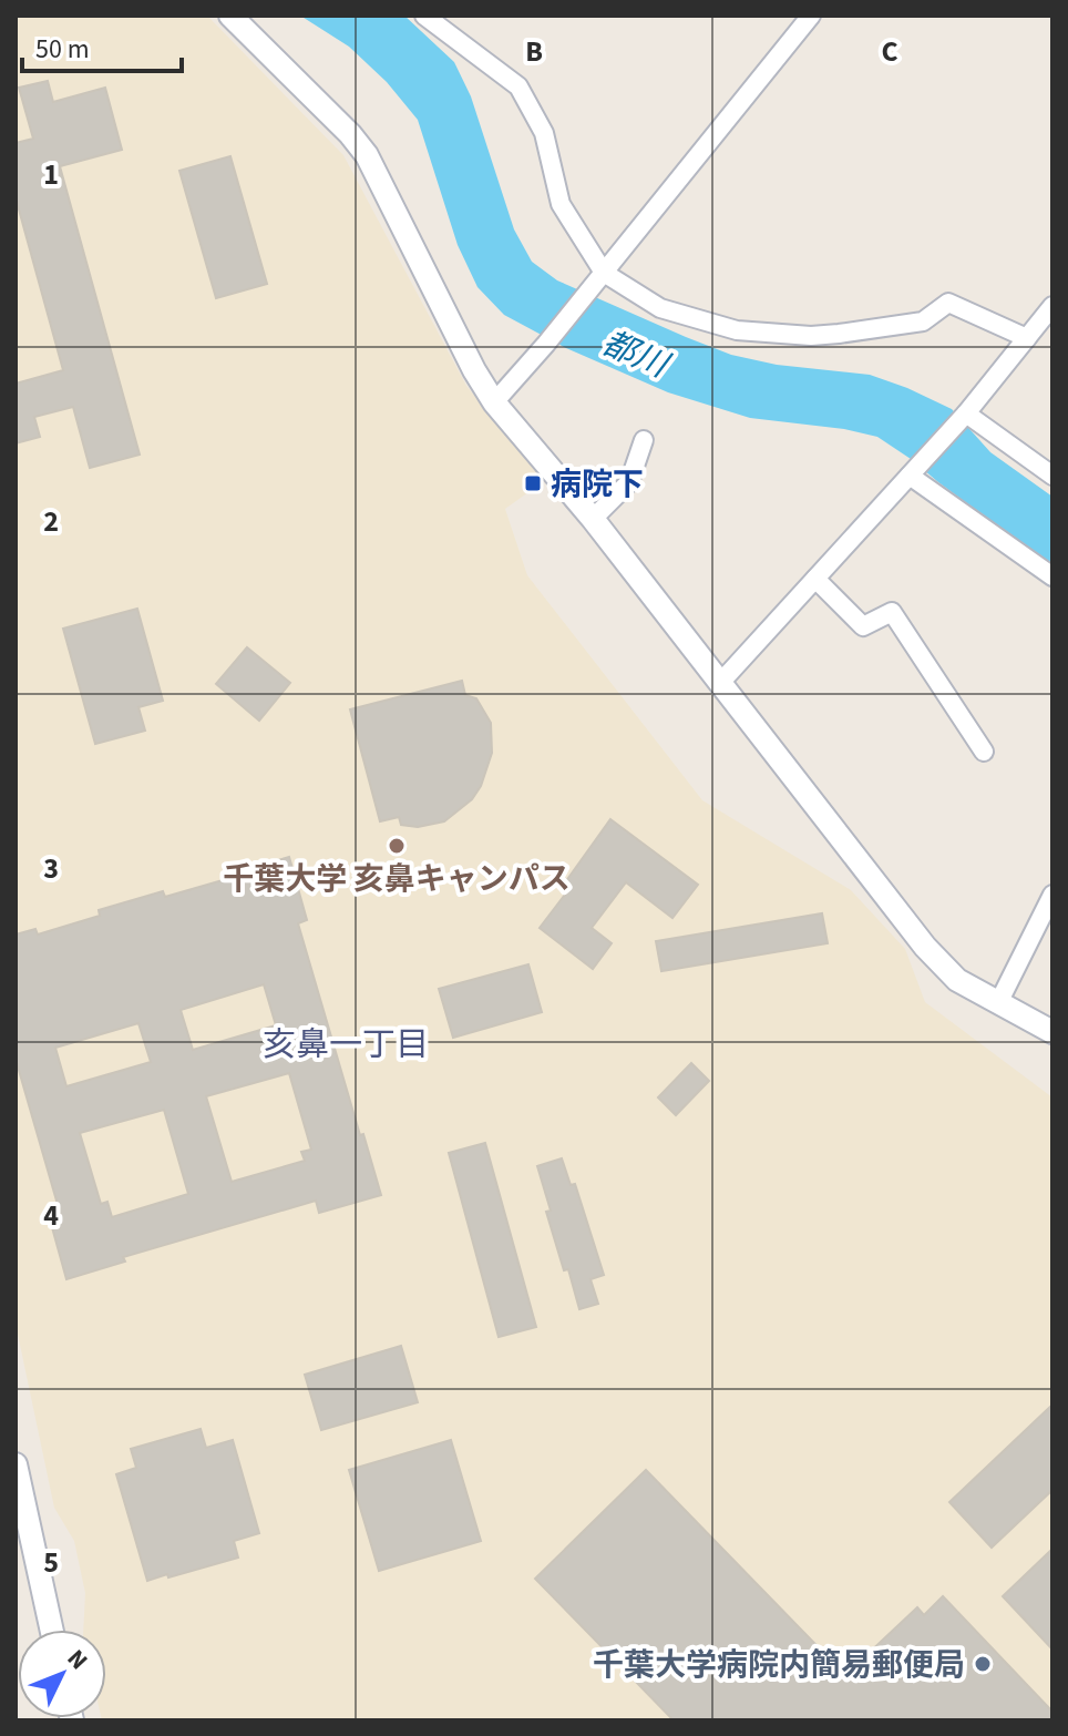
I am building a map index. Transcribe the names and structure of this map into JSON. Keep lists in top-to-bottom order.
{
  "districts": ["亥鼻一丁目"],
  "water": ["都川"],
  "places": {
    "transit": ["病院下"],
    "other": ["千葉大学 亥鼻キャンパス", "千葉大学病院内簡易郵便局"]
  },
  "scale_bar": "50 m",
  "north": "top right",
  "grid": {
    "columns": ["B", "C"],
    "rows": [
      "1",
      "2",
      "3",
      "4",
      "5"
    ]
  }
}
